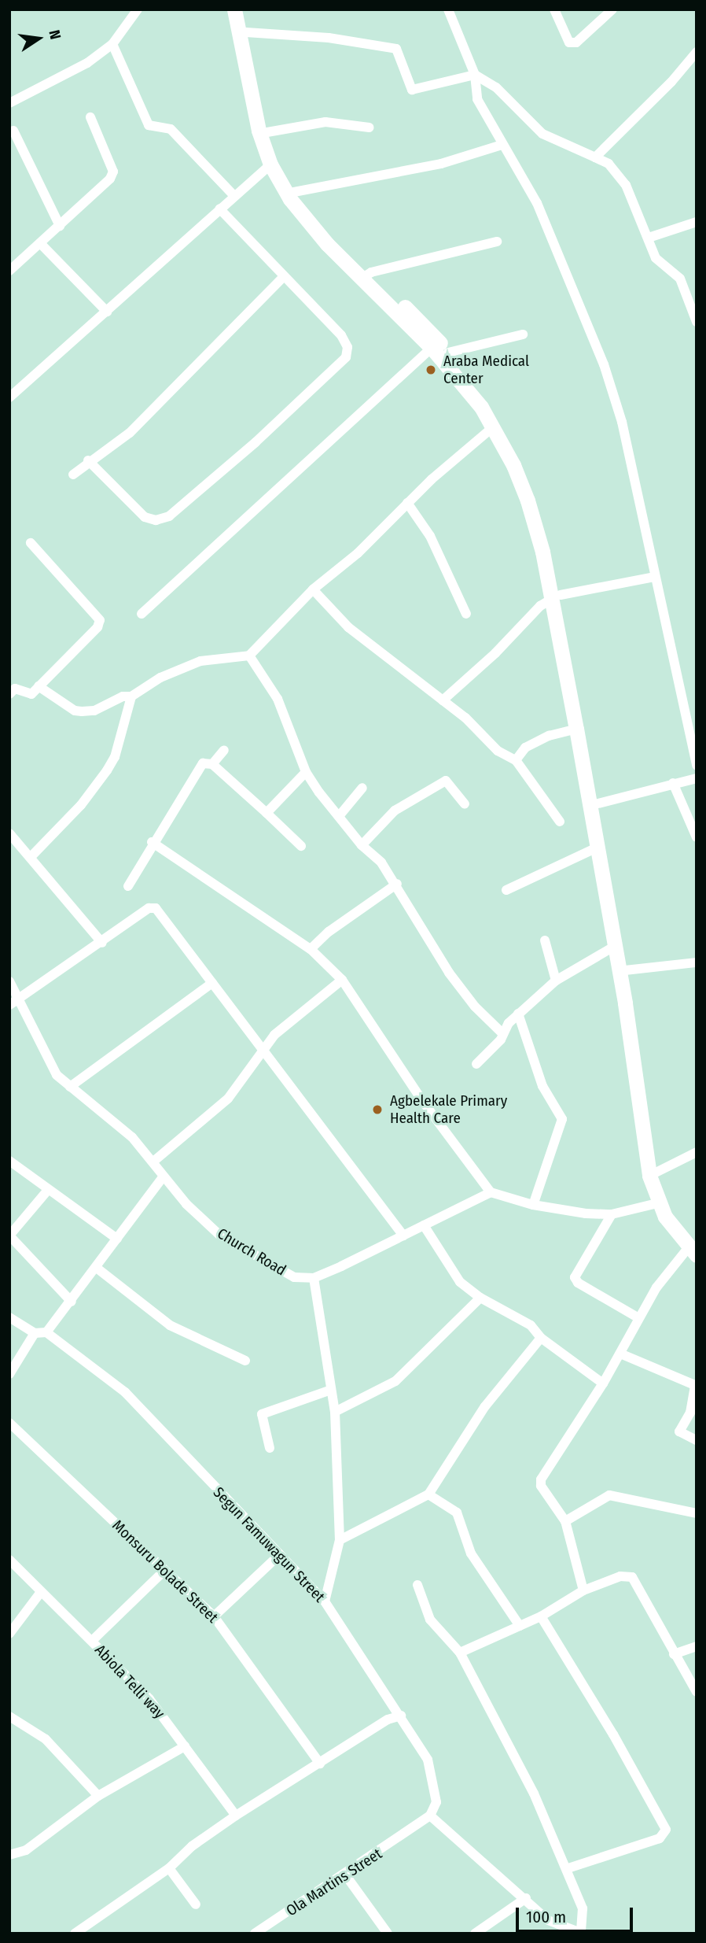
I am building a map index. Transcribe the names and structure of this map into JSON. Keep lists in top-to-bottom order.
{
  "streets": {
    "street": [
      "Church Road",
      "Segun Famuwagun Street",
      "Monsuru Bolade Street",
      "Abiola Telli way",
      "Ola Martins Street"
    ]
  },
  "crossings": [
    ["Segun Famuwagun Street", "Ola Martins Street"]
  ],
  "places": ["Araba Medical Center", "Agbelekale Primary Health Care"],
  "scale_bar": "100 m",
  "north": "right"
}
